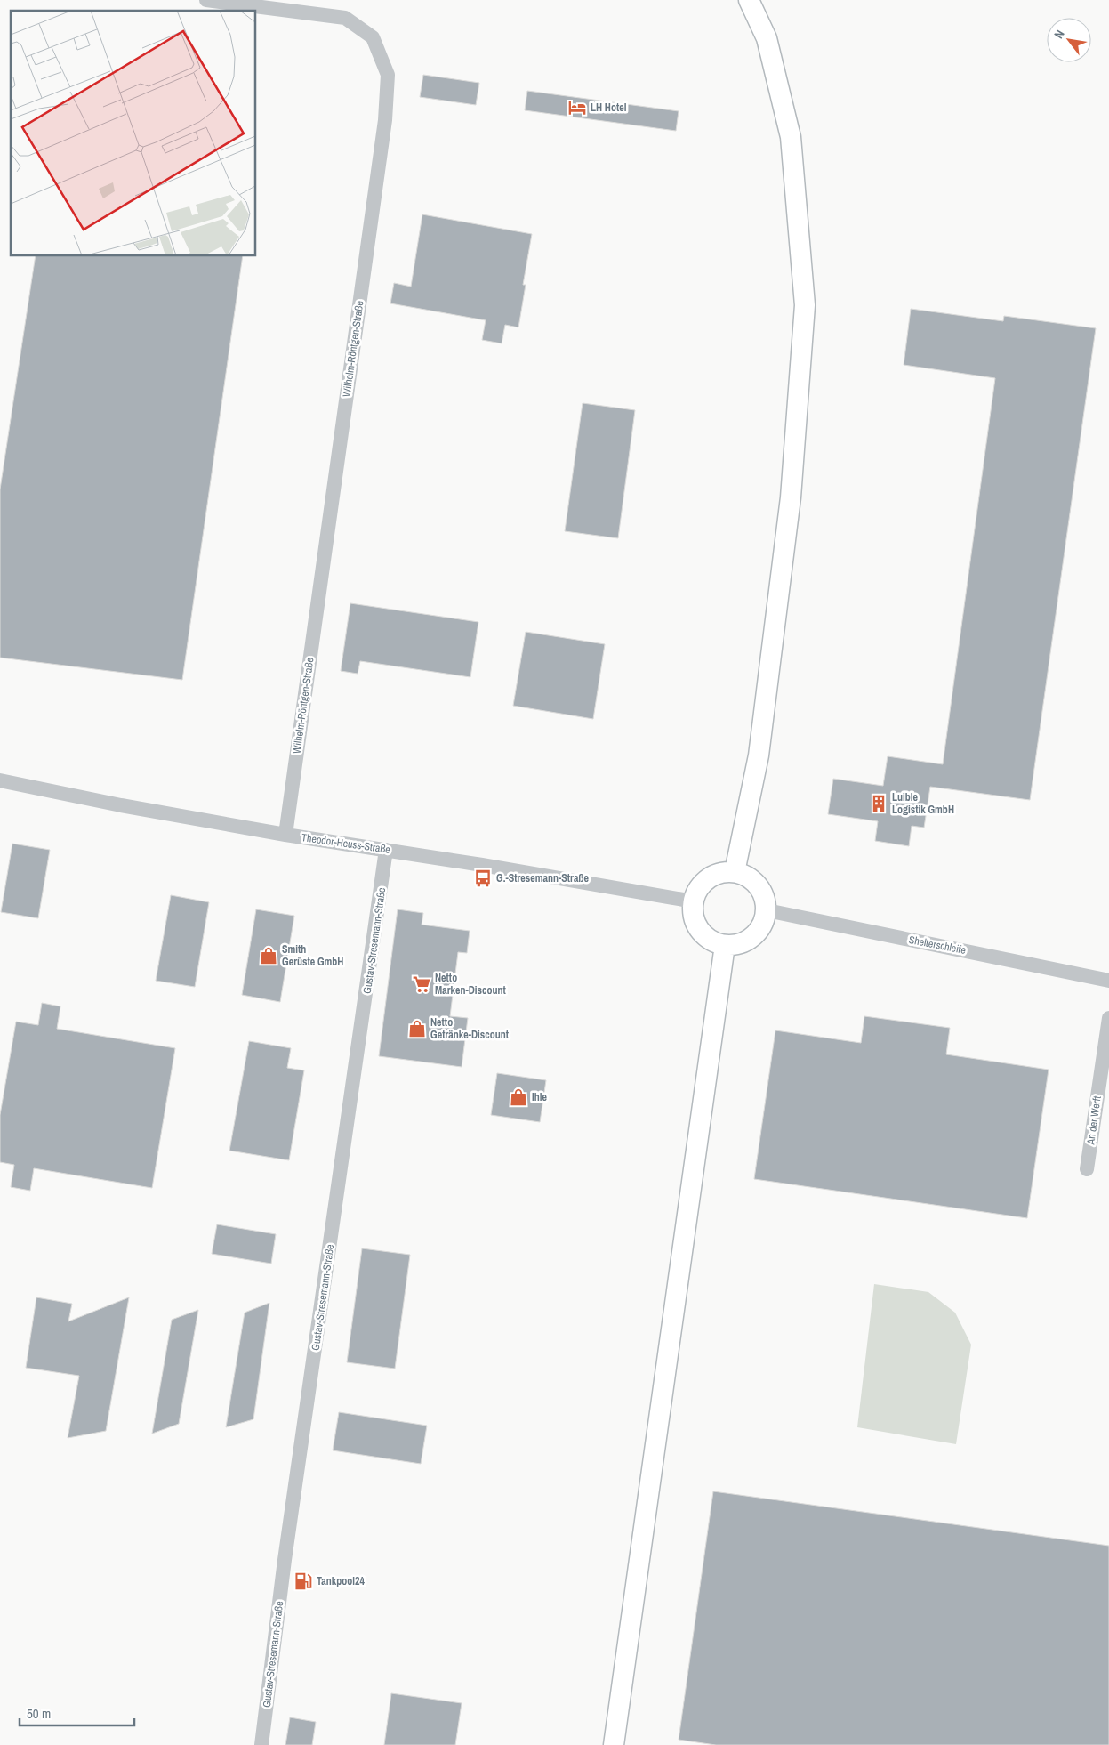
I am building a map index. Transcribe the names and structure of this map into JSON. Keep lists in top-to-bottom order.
{
  "streets": {
    "street": [
      "Wilhelm-Röntgen-Straße",
      "Theodor-Heuss-Straße",
      "Gustav-Stresemann-Straße",
      "Shelterschleife",
      "An der Werft"
    ]
  },
  "crossings": [
    ["Wilhelm-Röntgen-Straße", "Theodor-Heuss-Straße"],
    ["Theodor-Heuss-Straße", "Gustav-Stresemann-Straße"],
    ["Theodor-Heuss-Straße", "Shelterschleife"]
  ],
  "places": {
    "hotel": ["LH Hotel"],
    "building": ["Luible Logistik GmbH"],
    "bus stop": ["G.-Stresemann-Straße"],
    "shop": ["Smith Gerüste GmbH", "Netto Getränke-Discount", "Ihle"],
    "supermarket": ["Netto Marken-Discount"],
    "fuel station": ["Tankpool24"]
  },
  "scale_bar": "50 m",
  "north": "top left"
}
